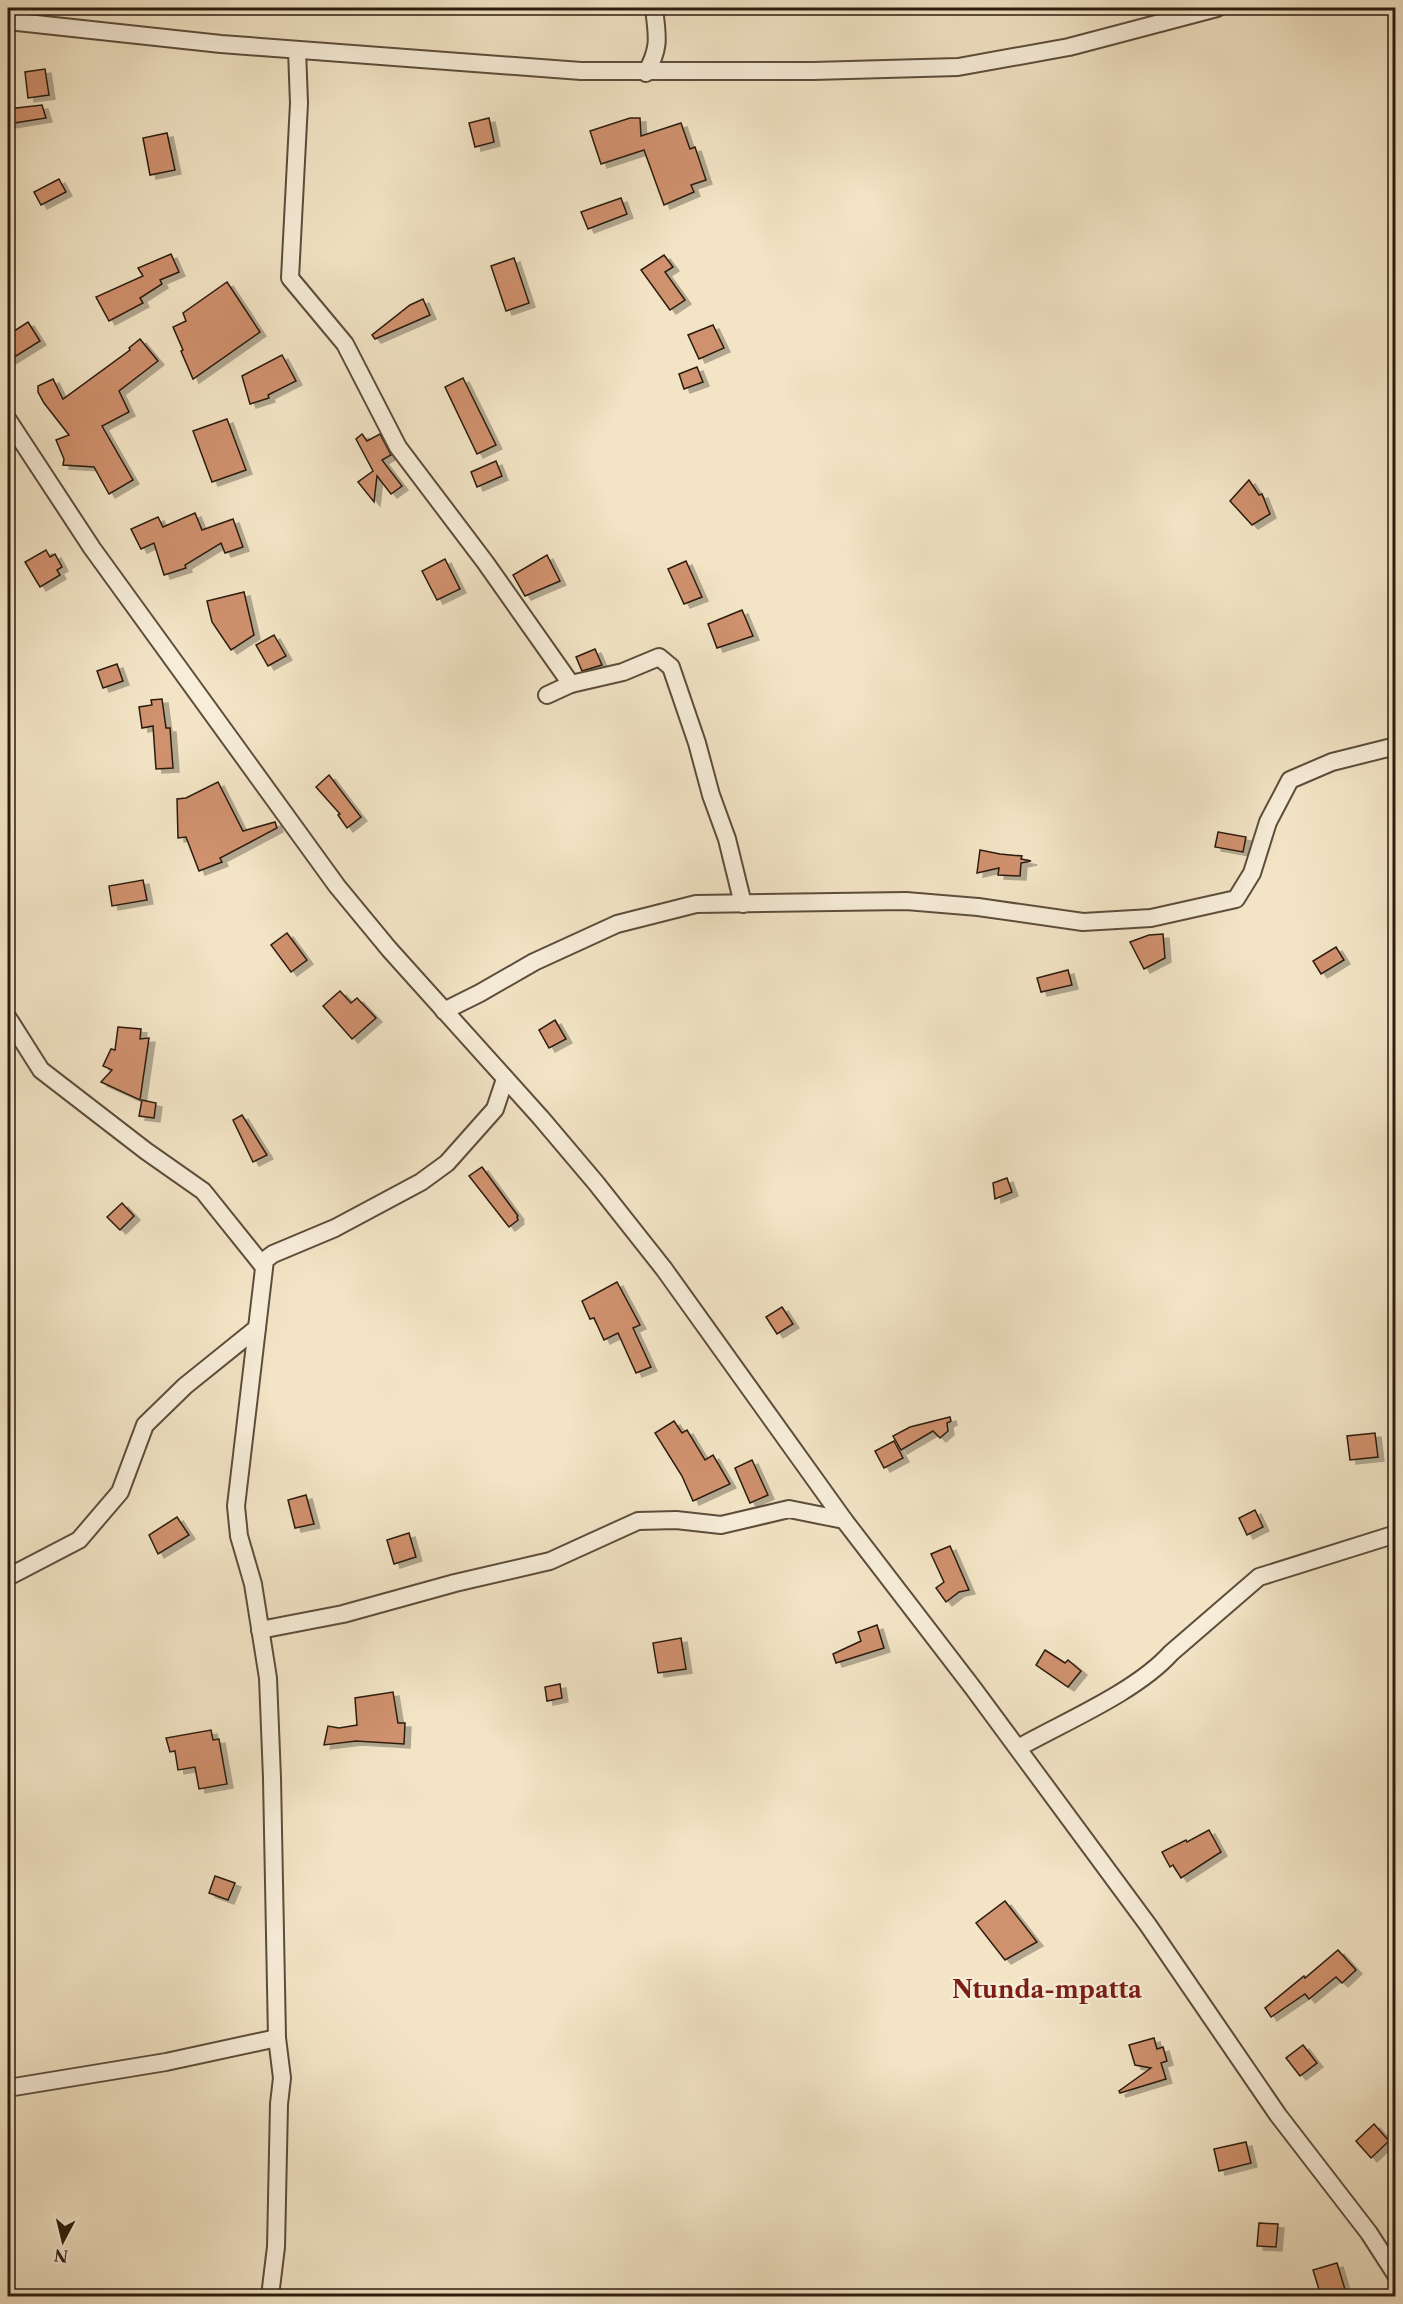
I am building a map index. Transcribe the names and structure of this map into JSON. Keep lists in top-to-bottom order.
{
  "districts": ["Ntunda-mpatta"],
  "north": "bottom"
}
